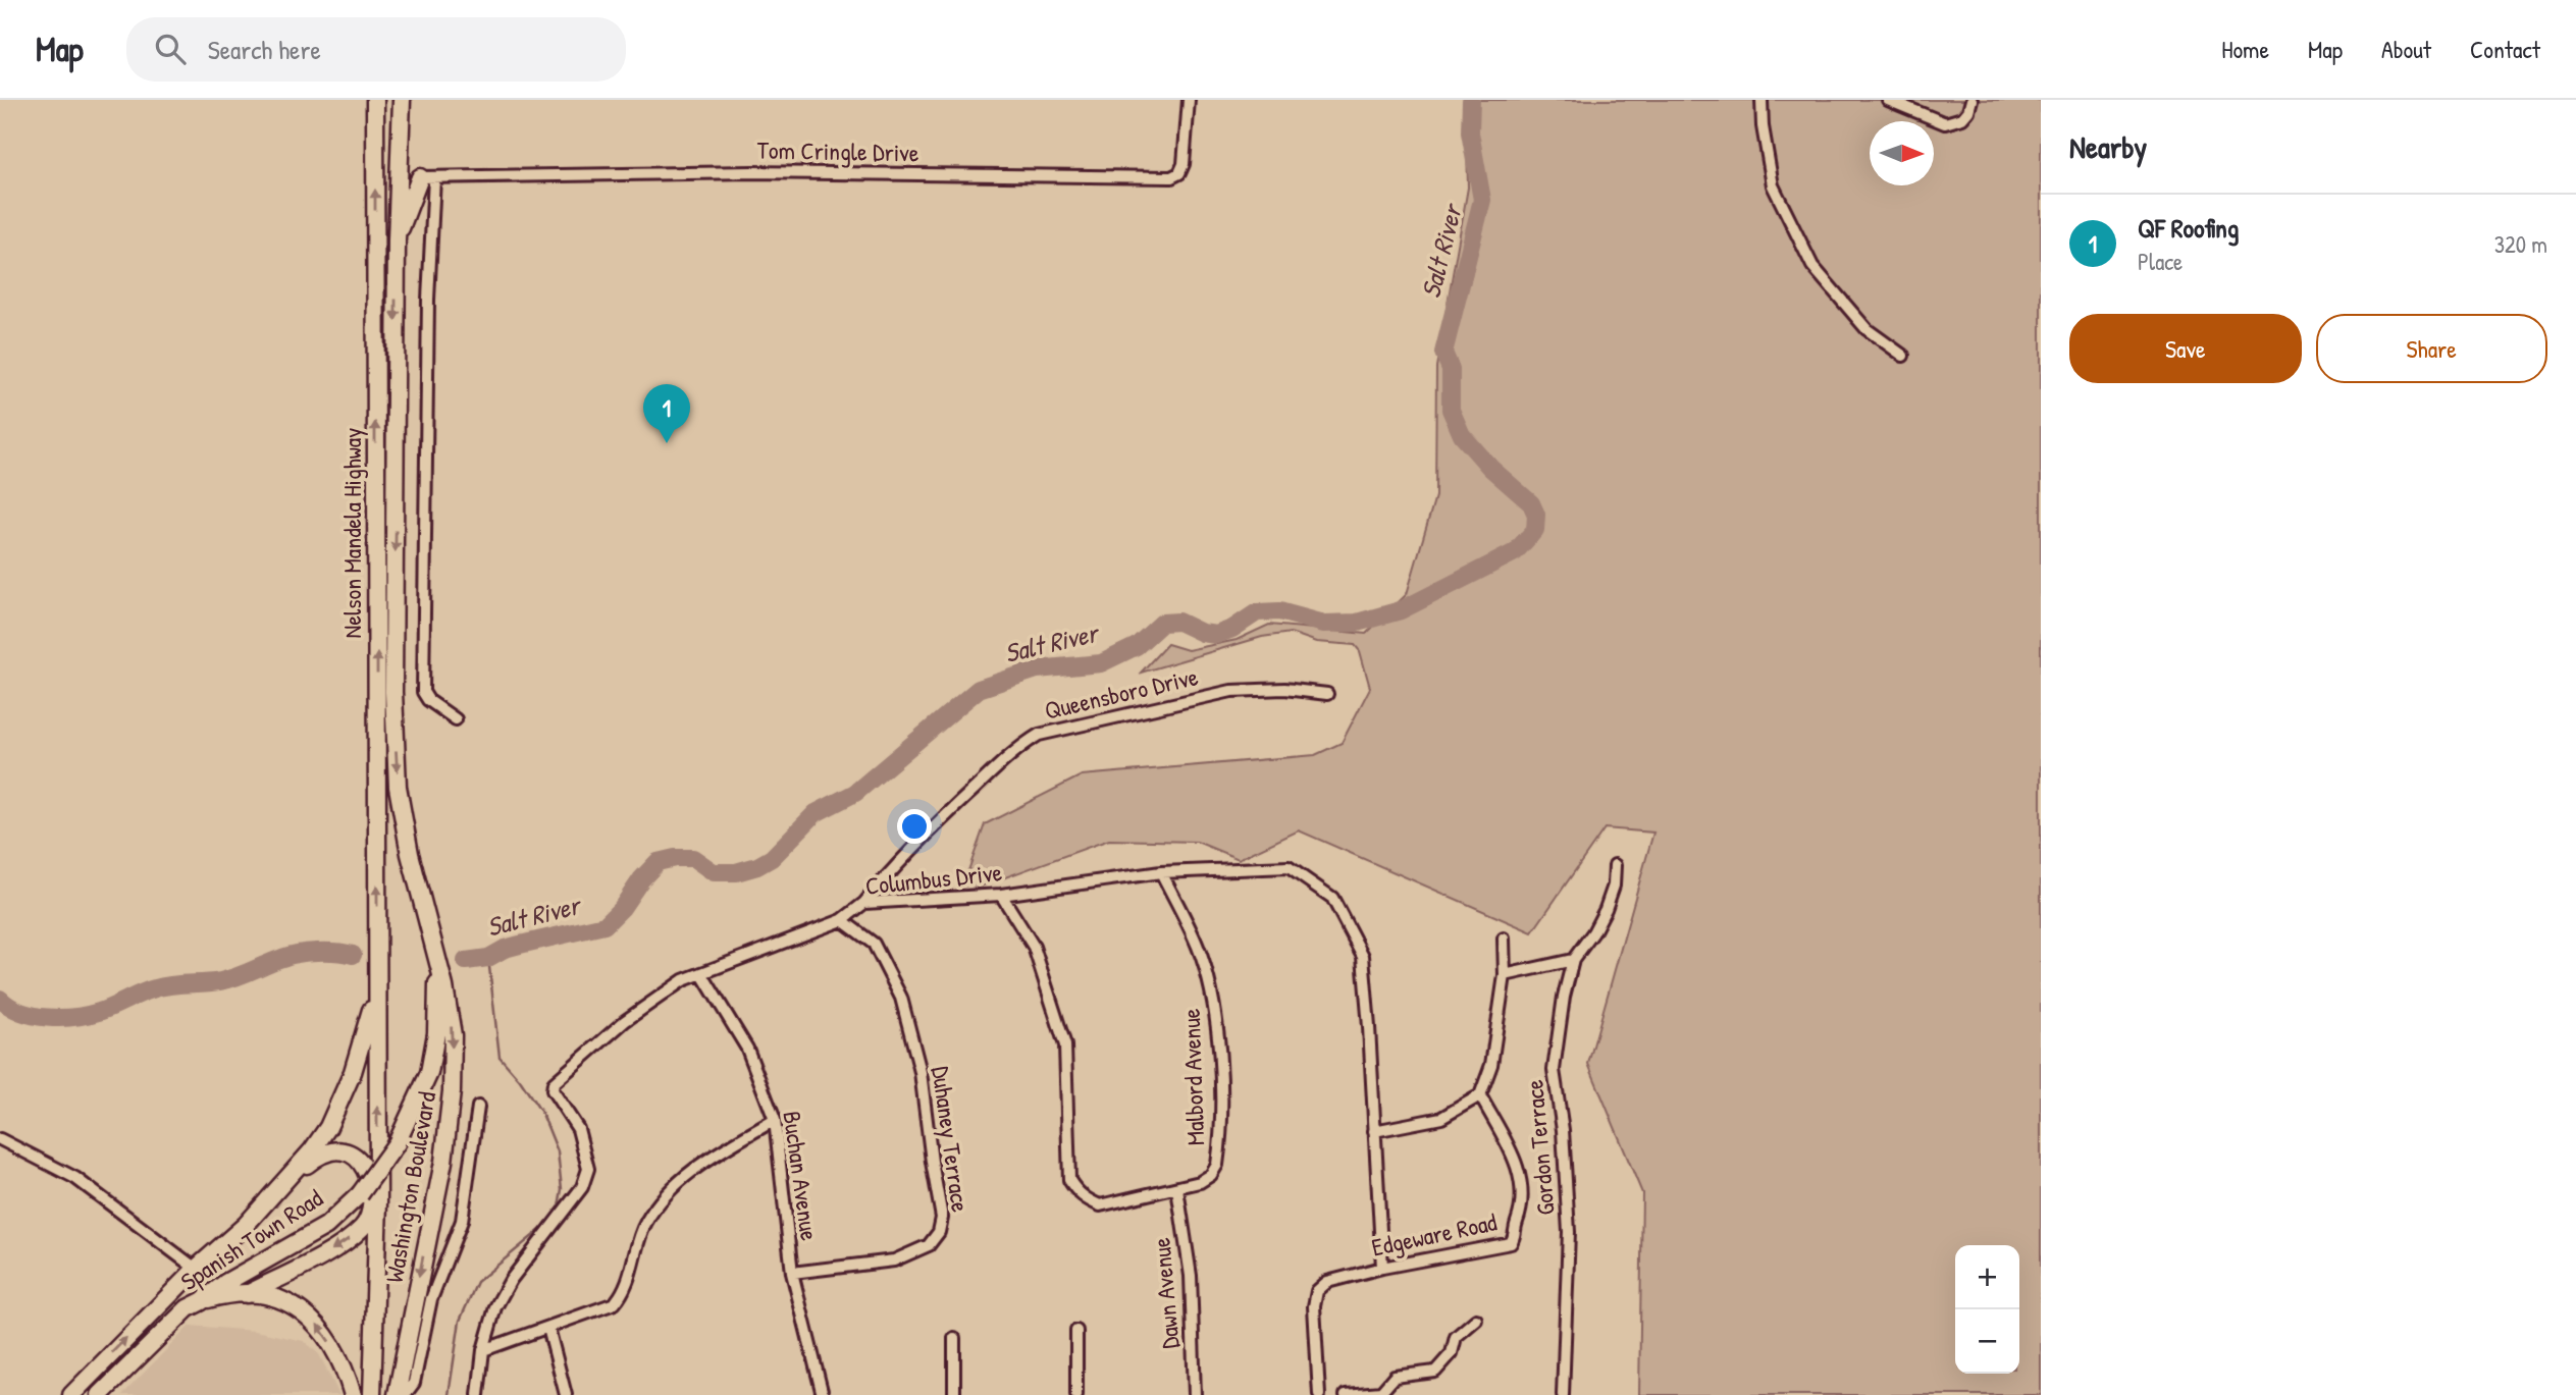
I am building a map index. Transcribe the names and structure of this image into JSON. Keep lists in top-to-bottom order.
{
  "streets": {
    "highway": ["Nelson Mandela Highway", "Washington Boulevard", "Spanish Town Road"],
    "street": [
      "Tom Cringle Drive",
      "Queensboro Drive",
      "Columbus Drive",
      "Malbord Avenue",
      "Duhaney Terrace",
      "Gordon Terrace",
      "Buchan Avenue",
      "Edgeware Road",
      "Dawn Avenue"
    ]
  },
  "crossings": [
    ["Nelson Mandela Highway", "Washington Boulevard"],
    ["Nelson Mandela Highway", "Spanish Town Road"],
    ["Queensboro Drive", "Columbus Drive"],
    ["Columbus Drive", "Malbord Avenue"],
    ["Columbus Drive", "Duhaney Terrace"],
    ["Columbus Drive", "Buchan Avenue"],
    ["Columbus Drive", "Edgeware Road"],
    ["Malbord Avenue", "Dawn Avenue"],
    ["Duhaney Terrace", "Buchan Avenue"],
    ["Washington Boulevard", "Spanish Town Road"]
  ],
  "water": ["Salt River"],
  "north": "right",
  "page": {
    "header": "Map",
    "search": "Search here",
    "nav": [
      "Home",
      "Map",
      "About",
      "Contact"
    ],
    "heading": "Nearby",
    "list": [
      {
        "mark": "1",
        "name": "QF Roofing",
        "note": "Place",
        "value": "320 m"
      }
    ],
    "buttons": ["Save", "Share"],
    "pins": "1",
    "map_buttons": ["+", "−"]
  }
}
